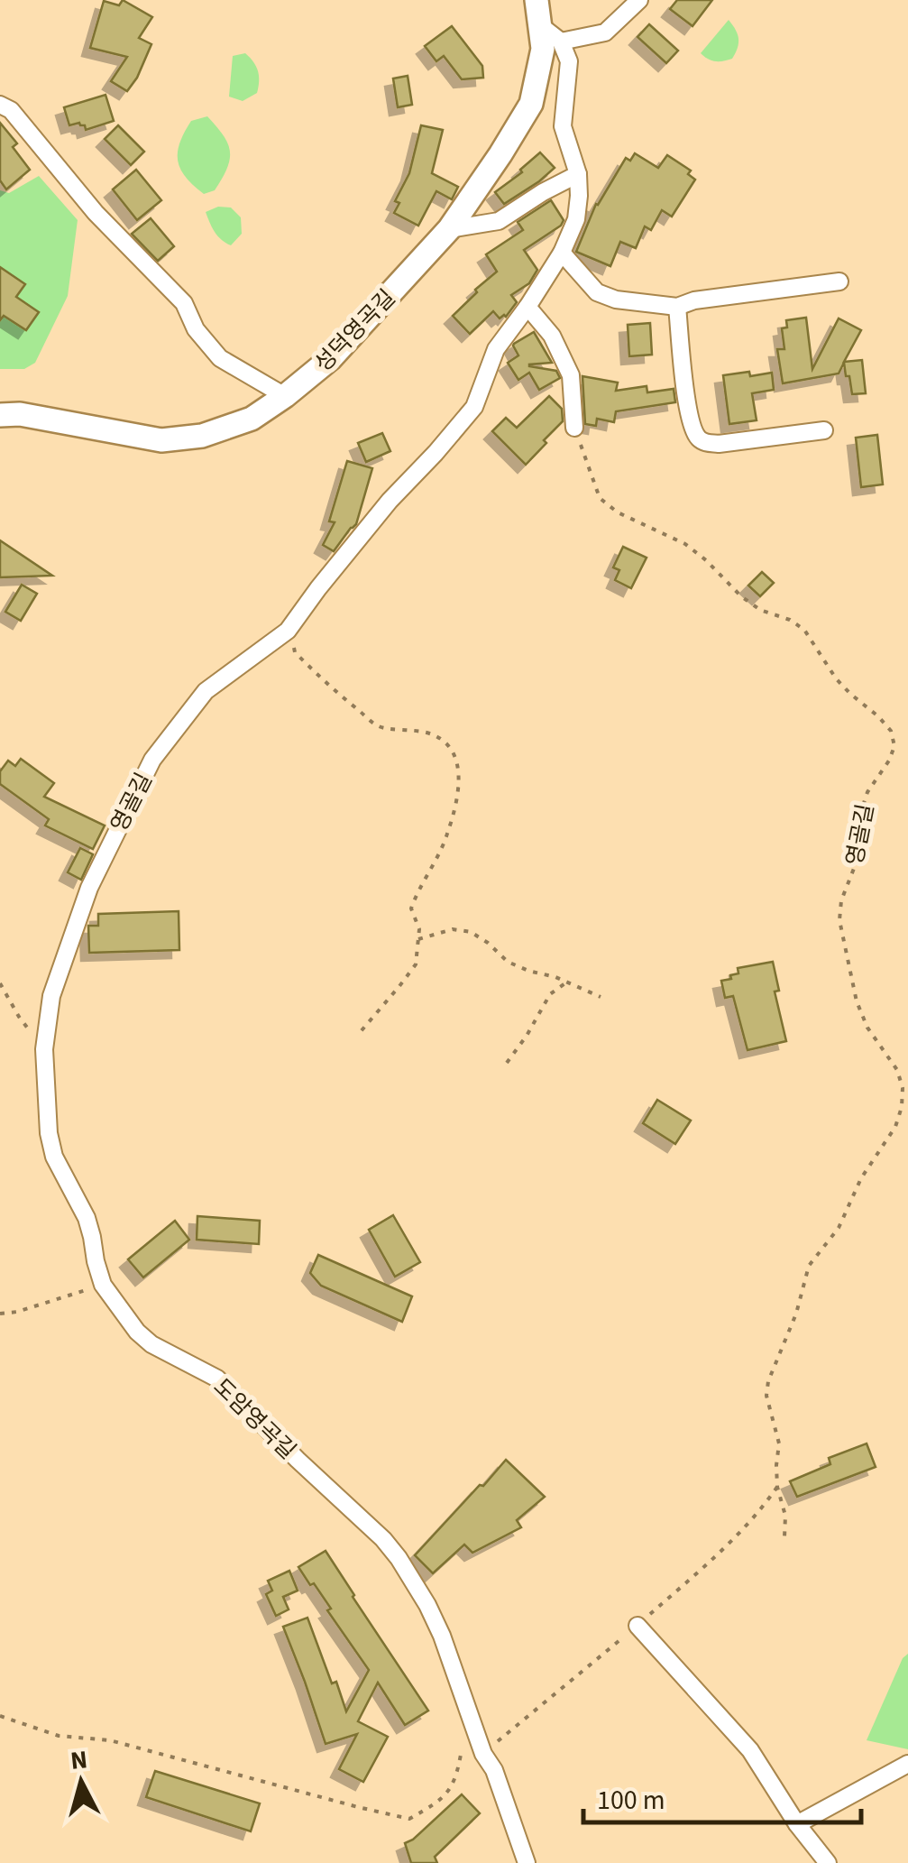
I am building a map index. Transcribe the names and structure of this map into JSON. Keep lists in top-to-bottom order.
{
  "streets": {
    "main road": ["성덕영곡길"],
    "street": ["영골길", "도암영곡길"]
  },
  "crossings": [
    ["영골길", "도암영곡길"]
  ],
  "scale_bar": "100 m",
  "north": "top"
}
